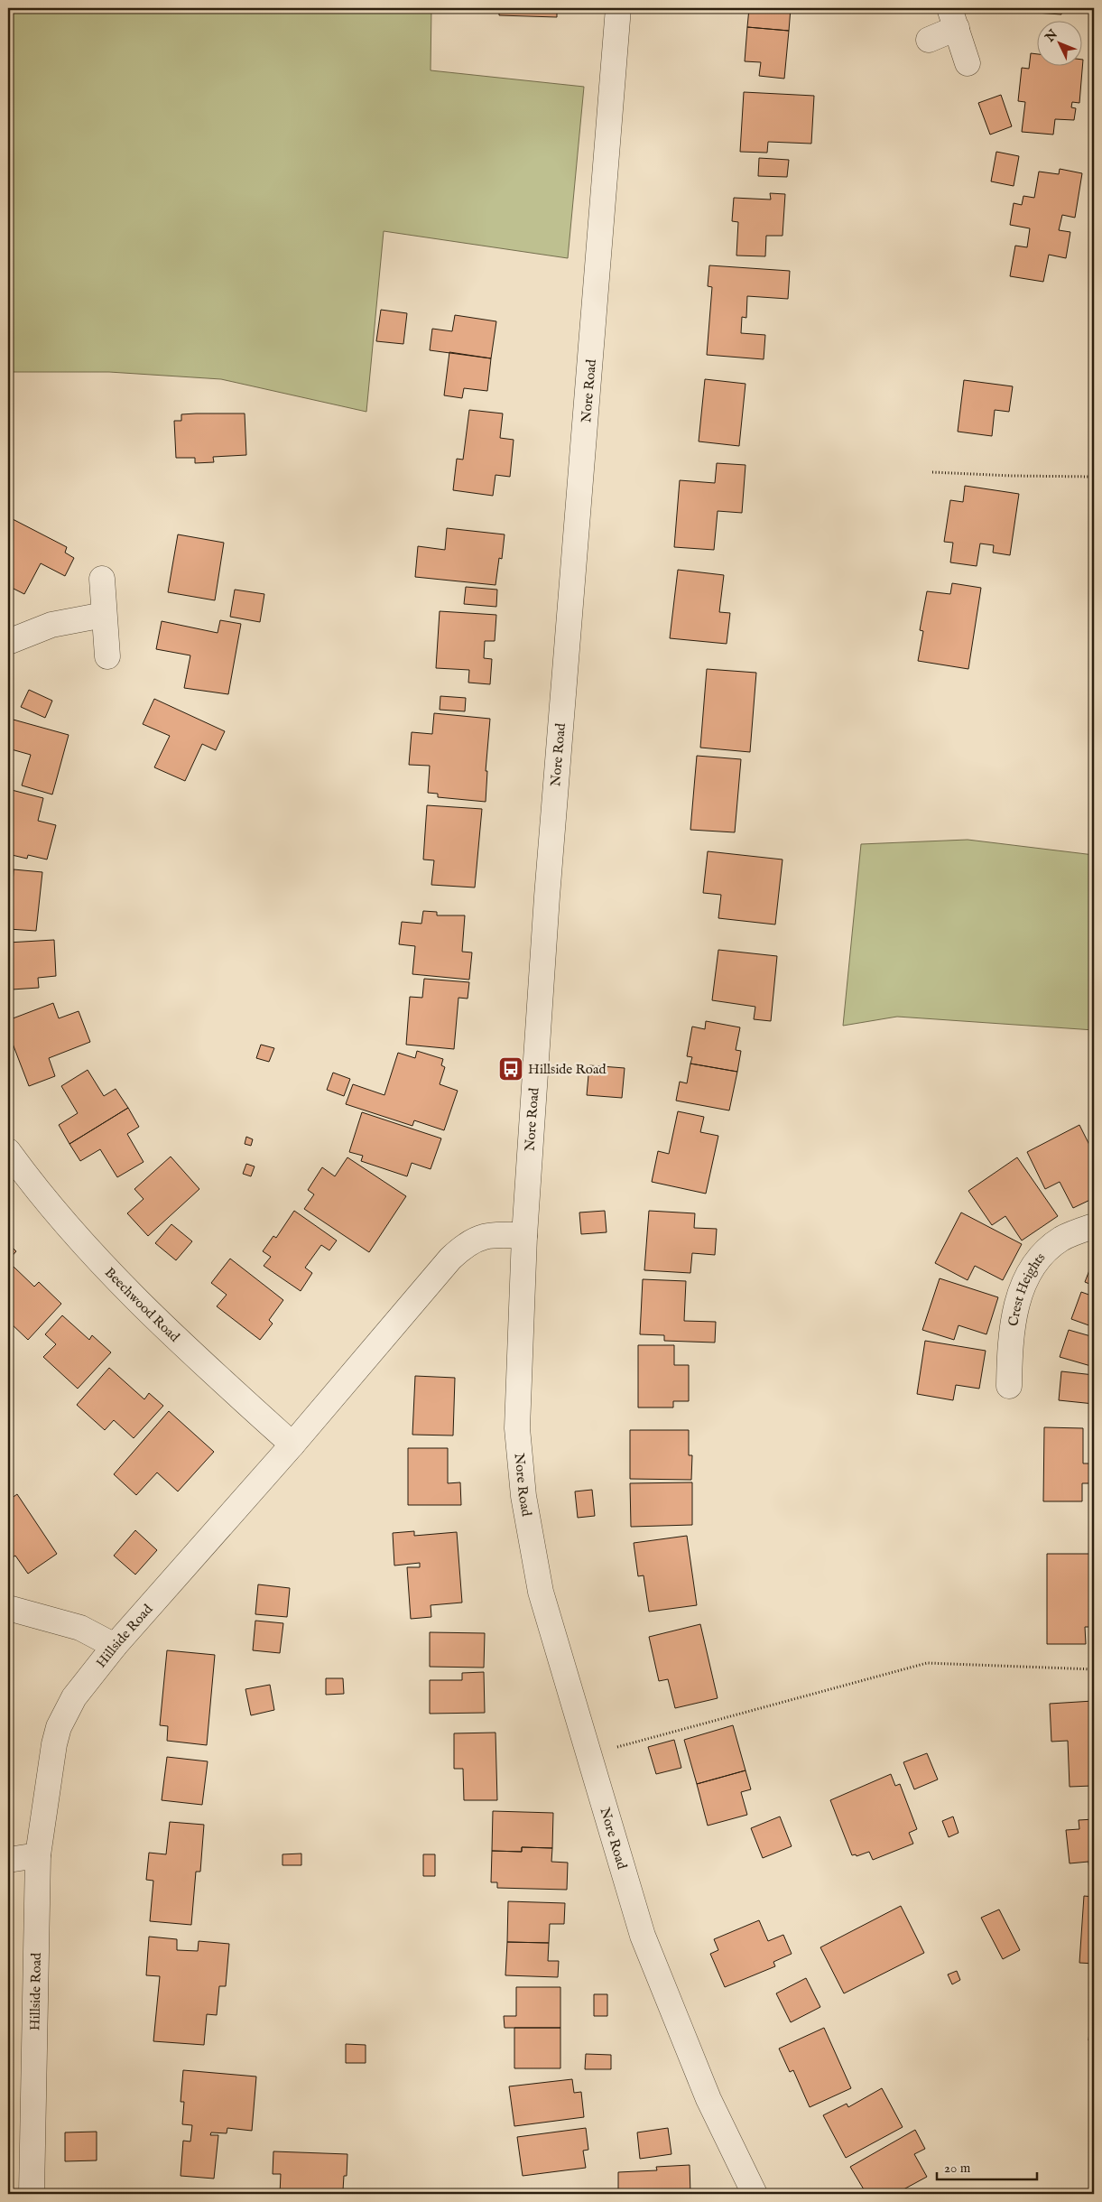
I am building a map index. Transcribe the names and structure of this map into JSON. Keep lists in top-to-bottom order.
{
  "streets": {
    "street": [
      "Nore Road",
      "Crest Heights",
      "Beechwood Road",
      "Hillside Road"
    ]
  },
  "crossings": [
    ["Nore Road", "Hillside Road"],
    ["Beechwood Road", "Hillside Road"]
  ],
  "places": {
    "bus stop": ["Hillside Road"]
  },
  "scale_bar": "20 m",
  "north": "top left"
}
